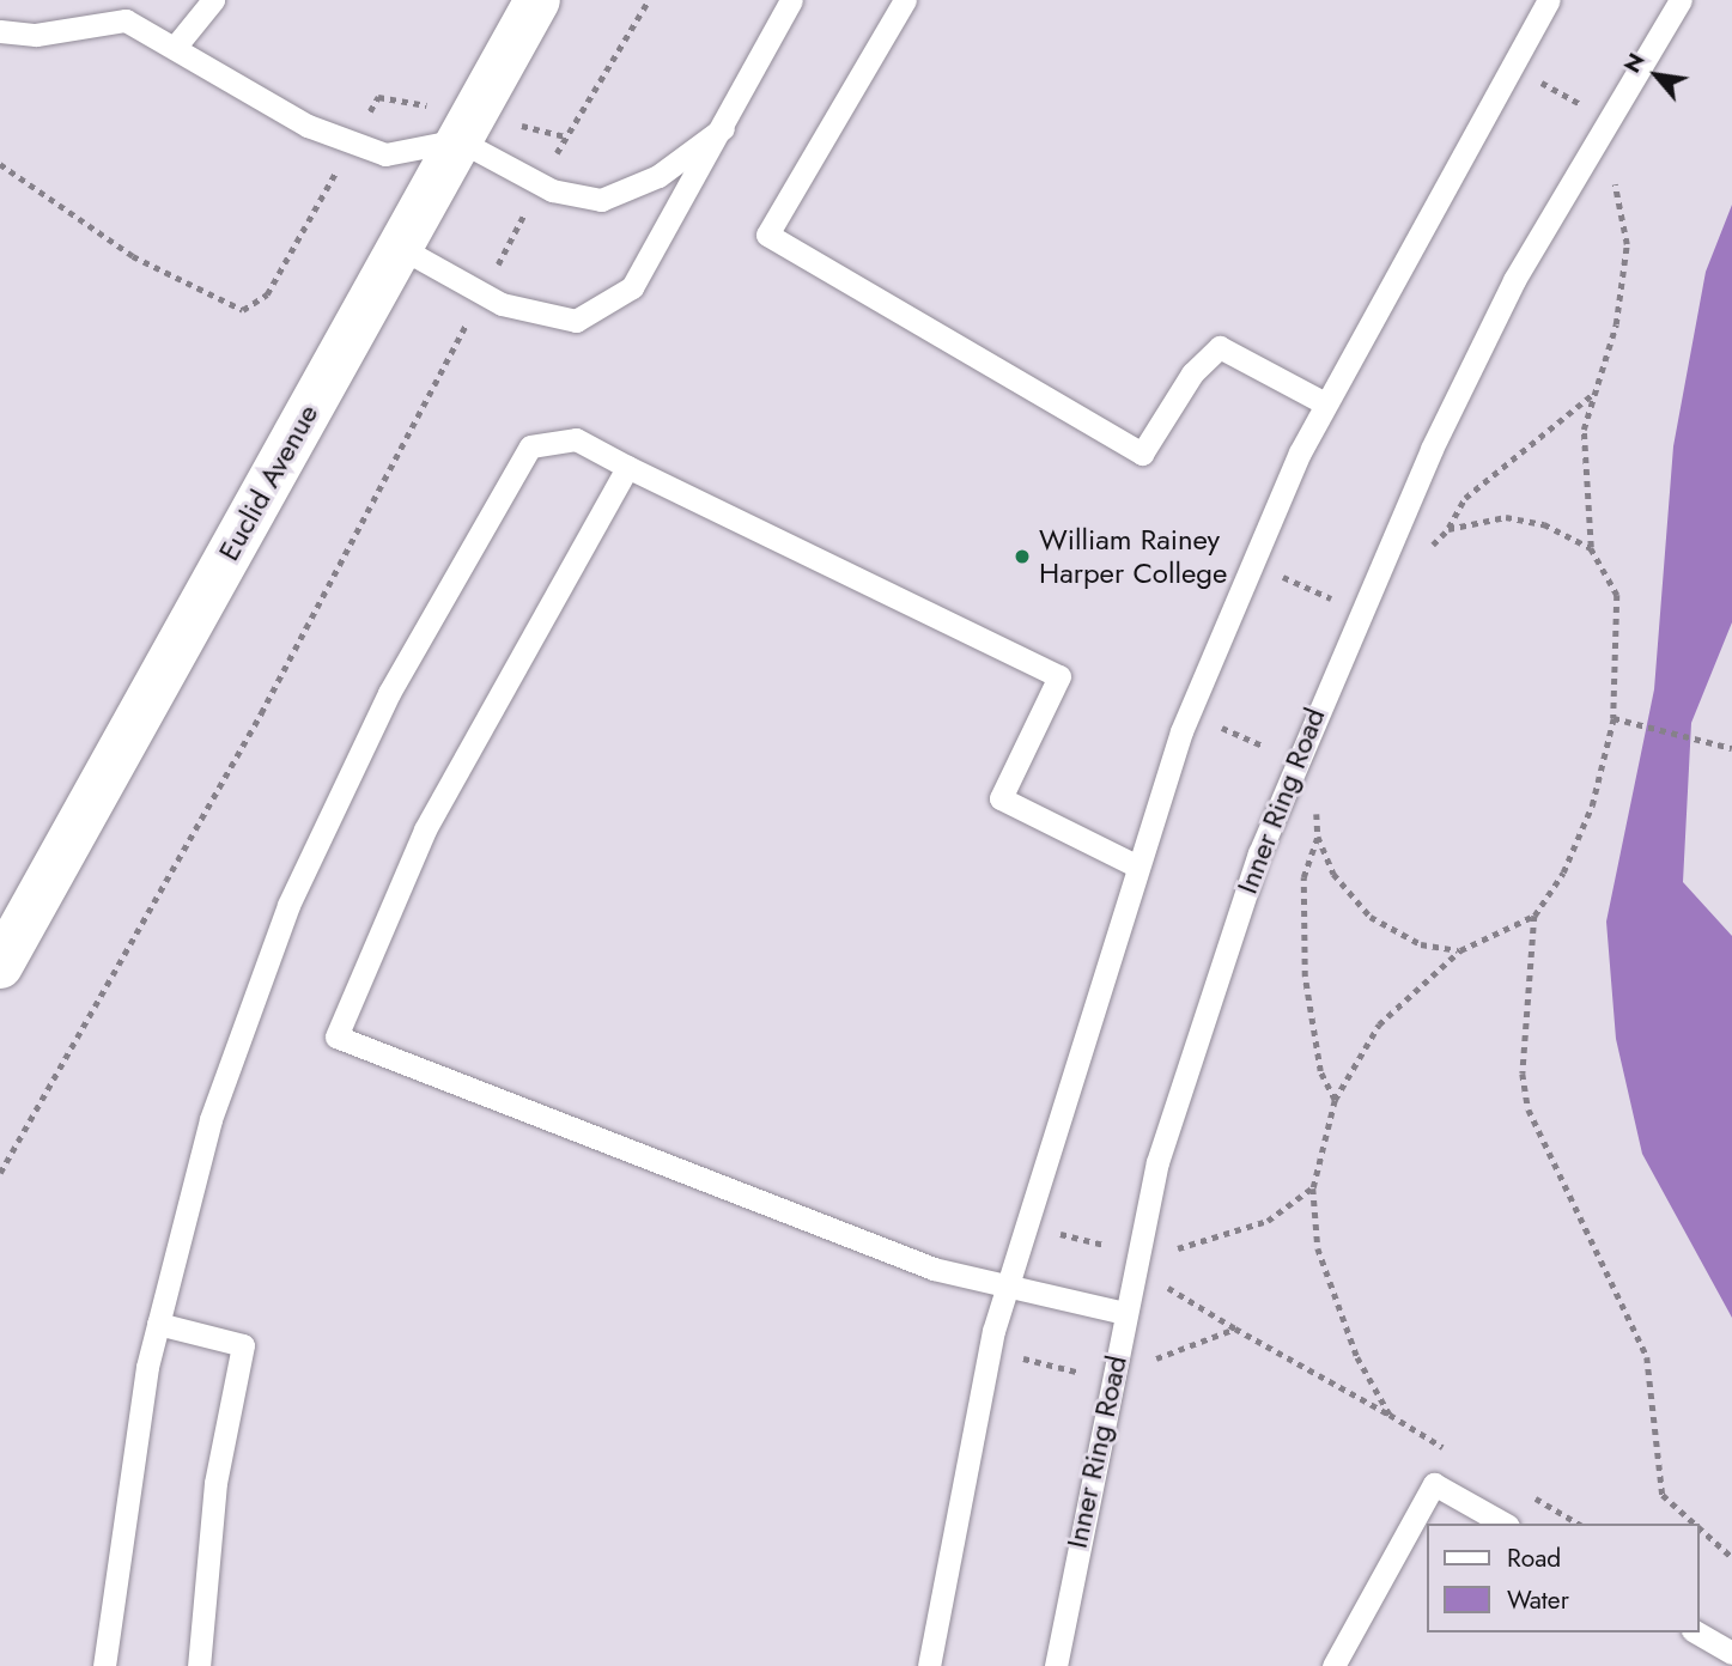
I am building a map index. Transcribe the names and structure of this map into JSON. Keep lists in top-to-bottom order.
{
  "streets": {
    "main road": ["Euclid Avenue"],
    "lane": ["Inner Ring Road"]
  },
  "places": ["William Rainey Harper College"],
  "legend": ["Road", "Water"],
  "north": "top left"
}
